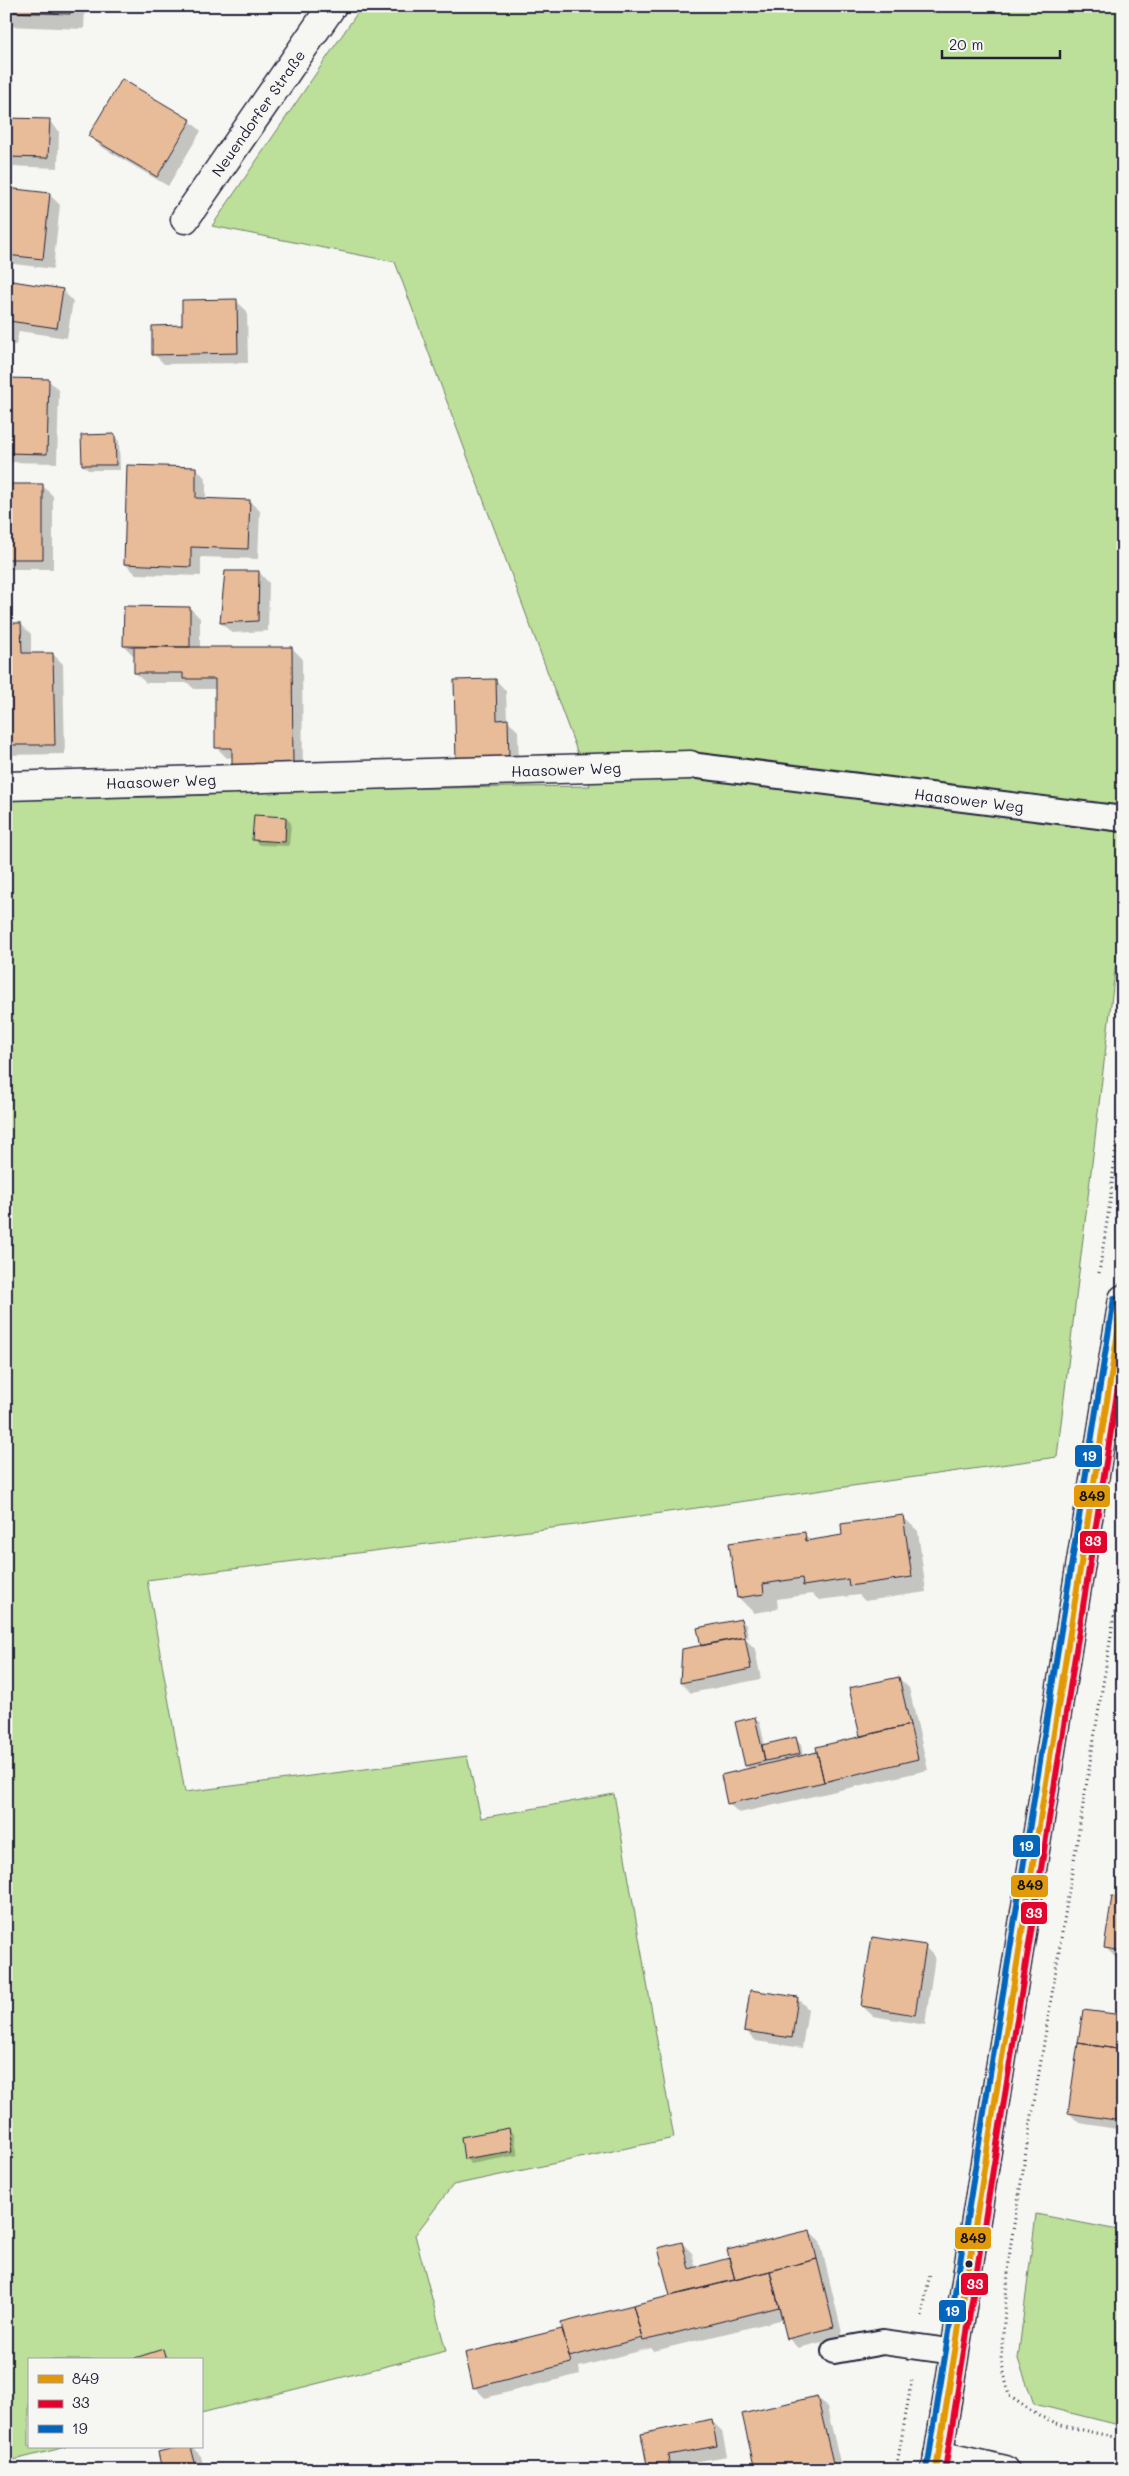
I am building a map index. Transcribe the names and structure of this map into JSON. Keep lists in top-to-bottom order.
{
  "streets": {
    "main road": ["Neuendorfer Straße", "Haasower Weg"]
  },
  "lines": ["transit line 19", "transit line 849", "transit line 33"],
  "legend": ["849", "33", "19"],
  "scale_bar": "20 m"
}
